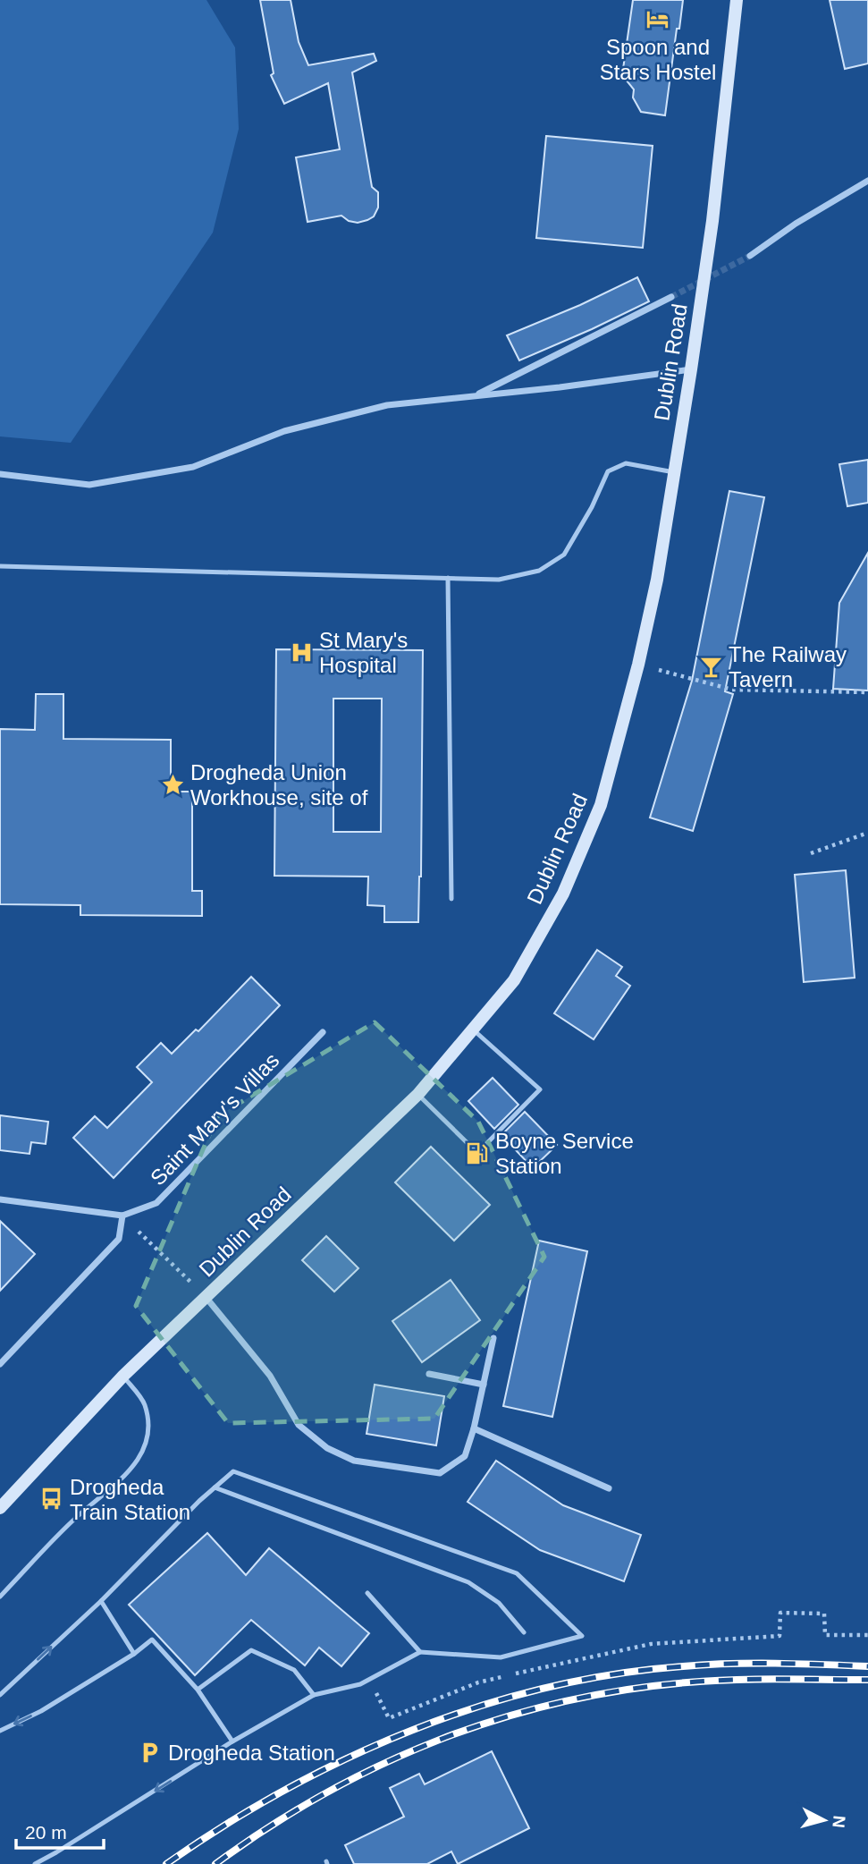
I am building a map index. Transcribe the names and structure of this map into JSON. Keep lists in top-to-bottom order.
{
  "streets": {
    "main road": ["Dublin Road"],
    "street": ["Saint Mary's Villas"]
  },
  "places": {
    "hotel": ["Spoon and Stars Hostel"],
    "hospital": ["St Mary's Hospital"],
    "bar": ["The Railway Tavern"],
    "place": ["Drogheda Union Workhouse, site of"],
    "fuel station": ["Boyne Service Station"],
    "bus stop": ["Drogheda Train Station"],
    "parking": ["Drogheda Station"]
  },
  "scale_bar": "20 m",
  "north": "right"
}
